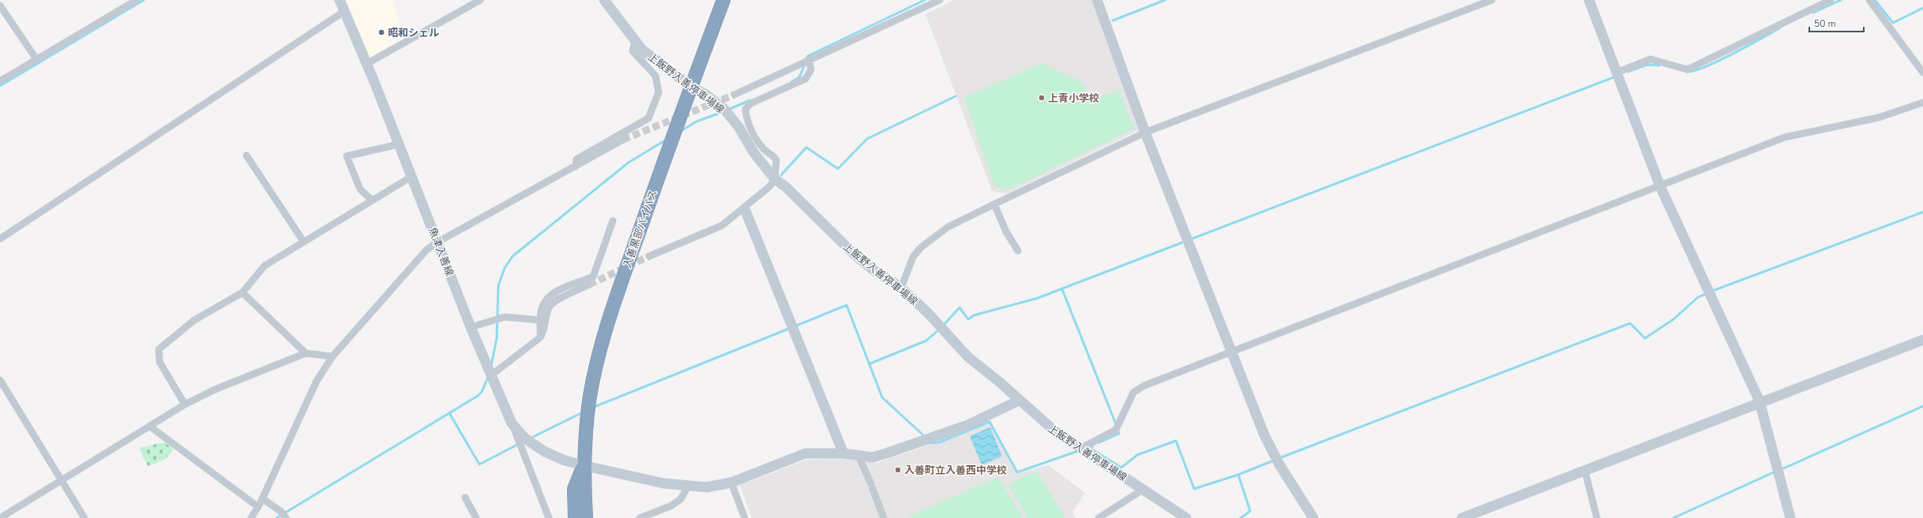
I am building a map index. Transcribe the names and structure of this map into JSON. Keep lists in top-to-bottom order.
{
  "streets": {
    "highway": ["入善黒部バイパス"],
    "street": ["上飯野入善停車場線", "魚津入善線"]
  },
  "crossings": [
    ["上飯野入善停車場線", "入善黒部バイパス"],
    ["上飯野入善停車場線", "魚津入善線"],
    ["入善黒部バイパス", "魚津入善線"]
  ],
  "places": ["昭和シェル", "上青小学校", "入善町立入善西中学校"],
  "scale_bar": "50 m"
}
